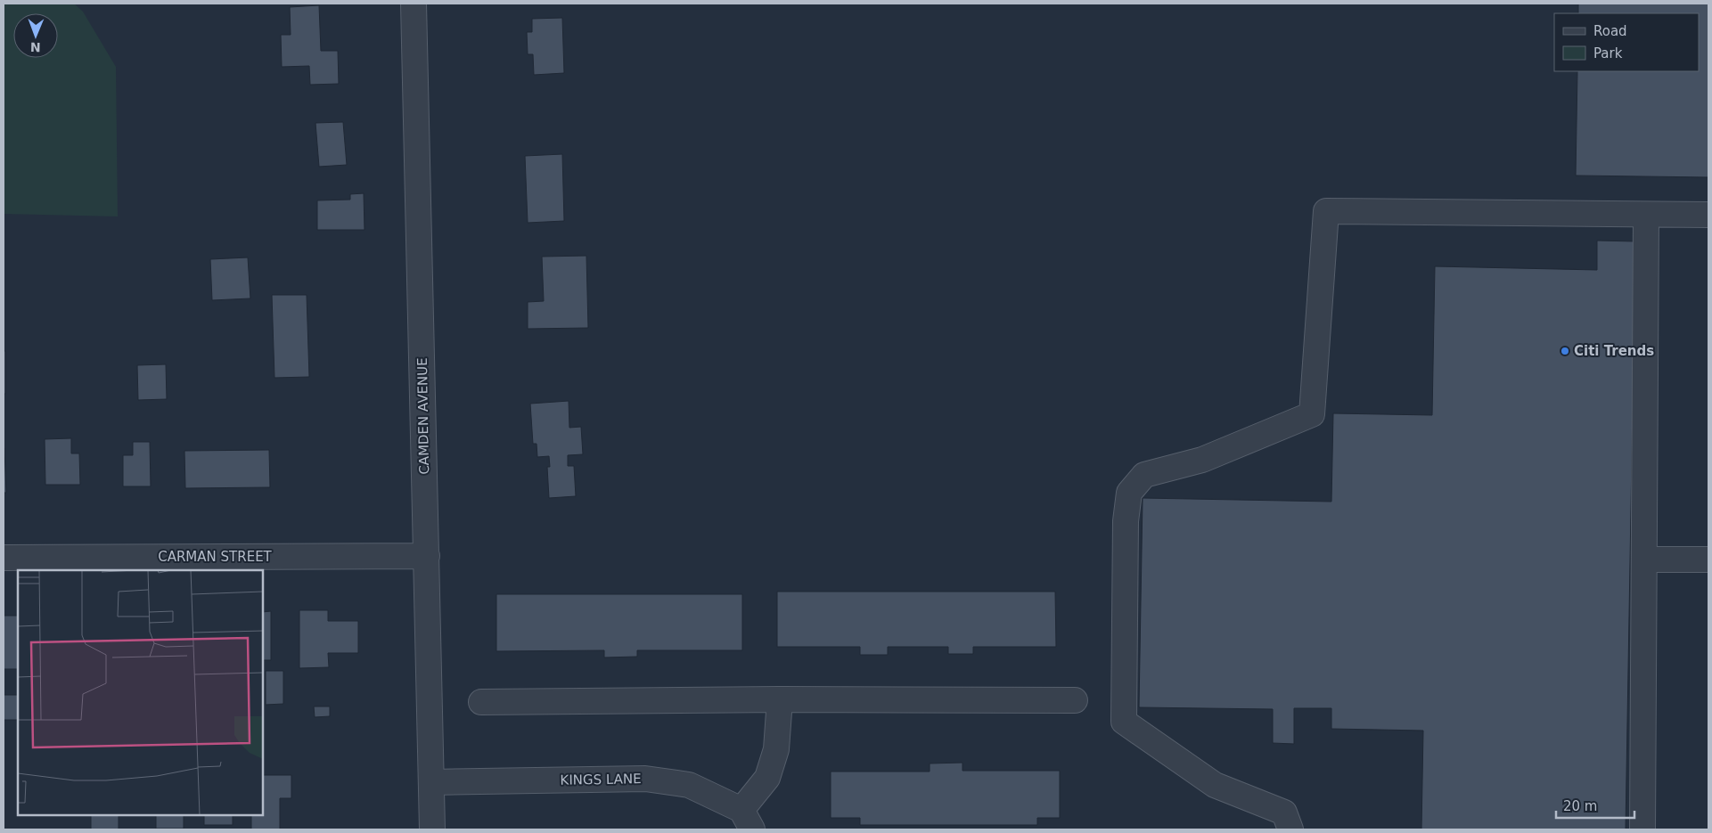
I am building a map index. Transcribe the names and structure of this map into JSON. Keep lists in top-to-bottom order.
{
  "streets": {
    "street": ["CAMDEN AVENUE", "CARMAN STREET", "KINGS LANE"]
  },
  "crossings": [
    ["CAMDEN AVENUE", "CARMAN STREET"],
    ["CAMDEN AVENUE", "KINGS LANE"]
  ],
  "places": ["Citi Trends"],
  "legend": ["Road", "Park"],
  "scale_bar": "20 m",
  "north": "bottom"
}
